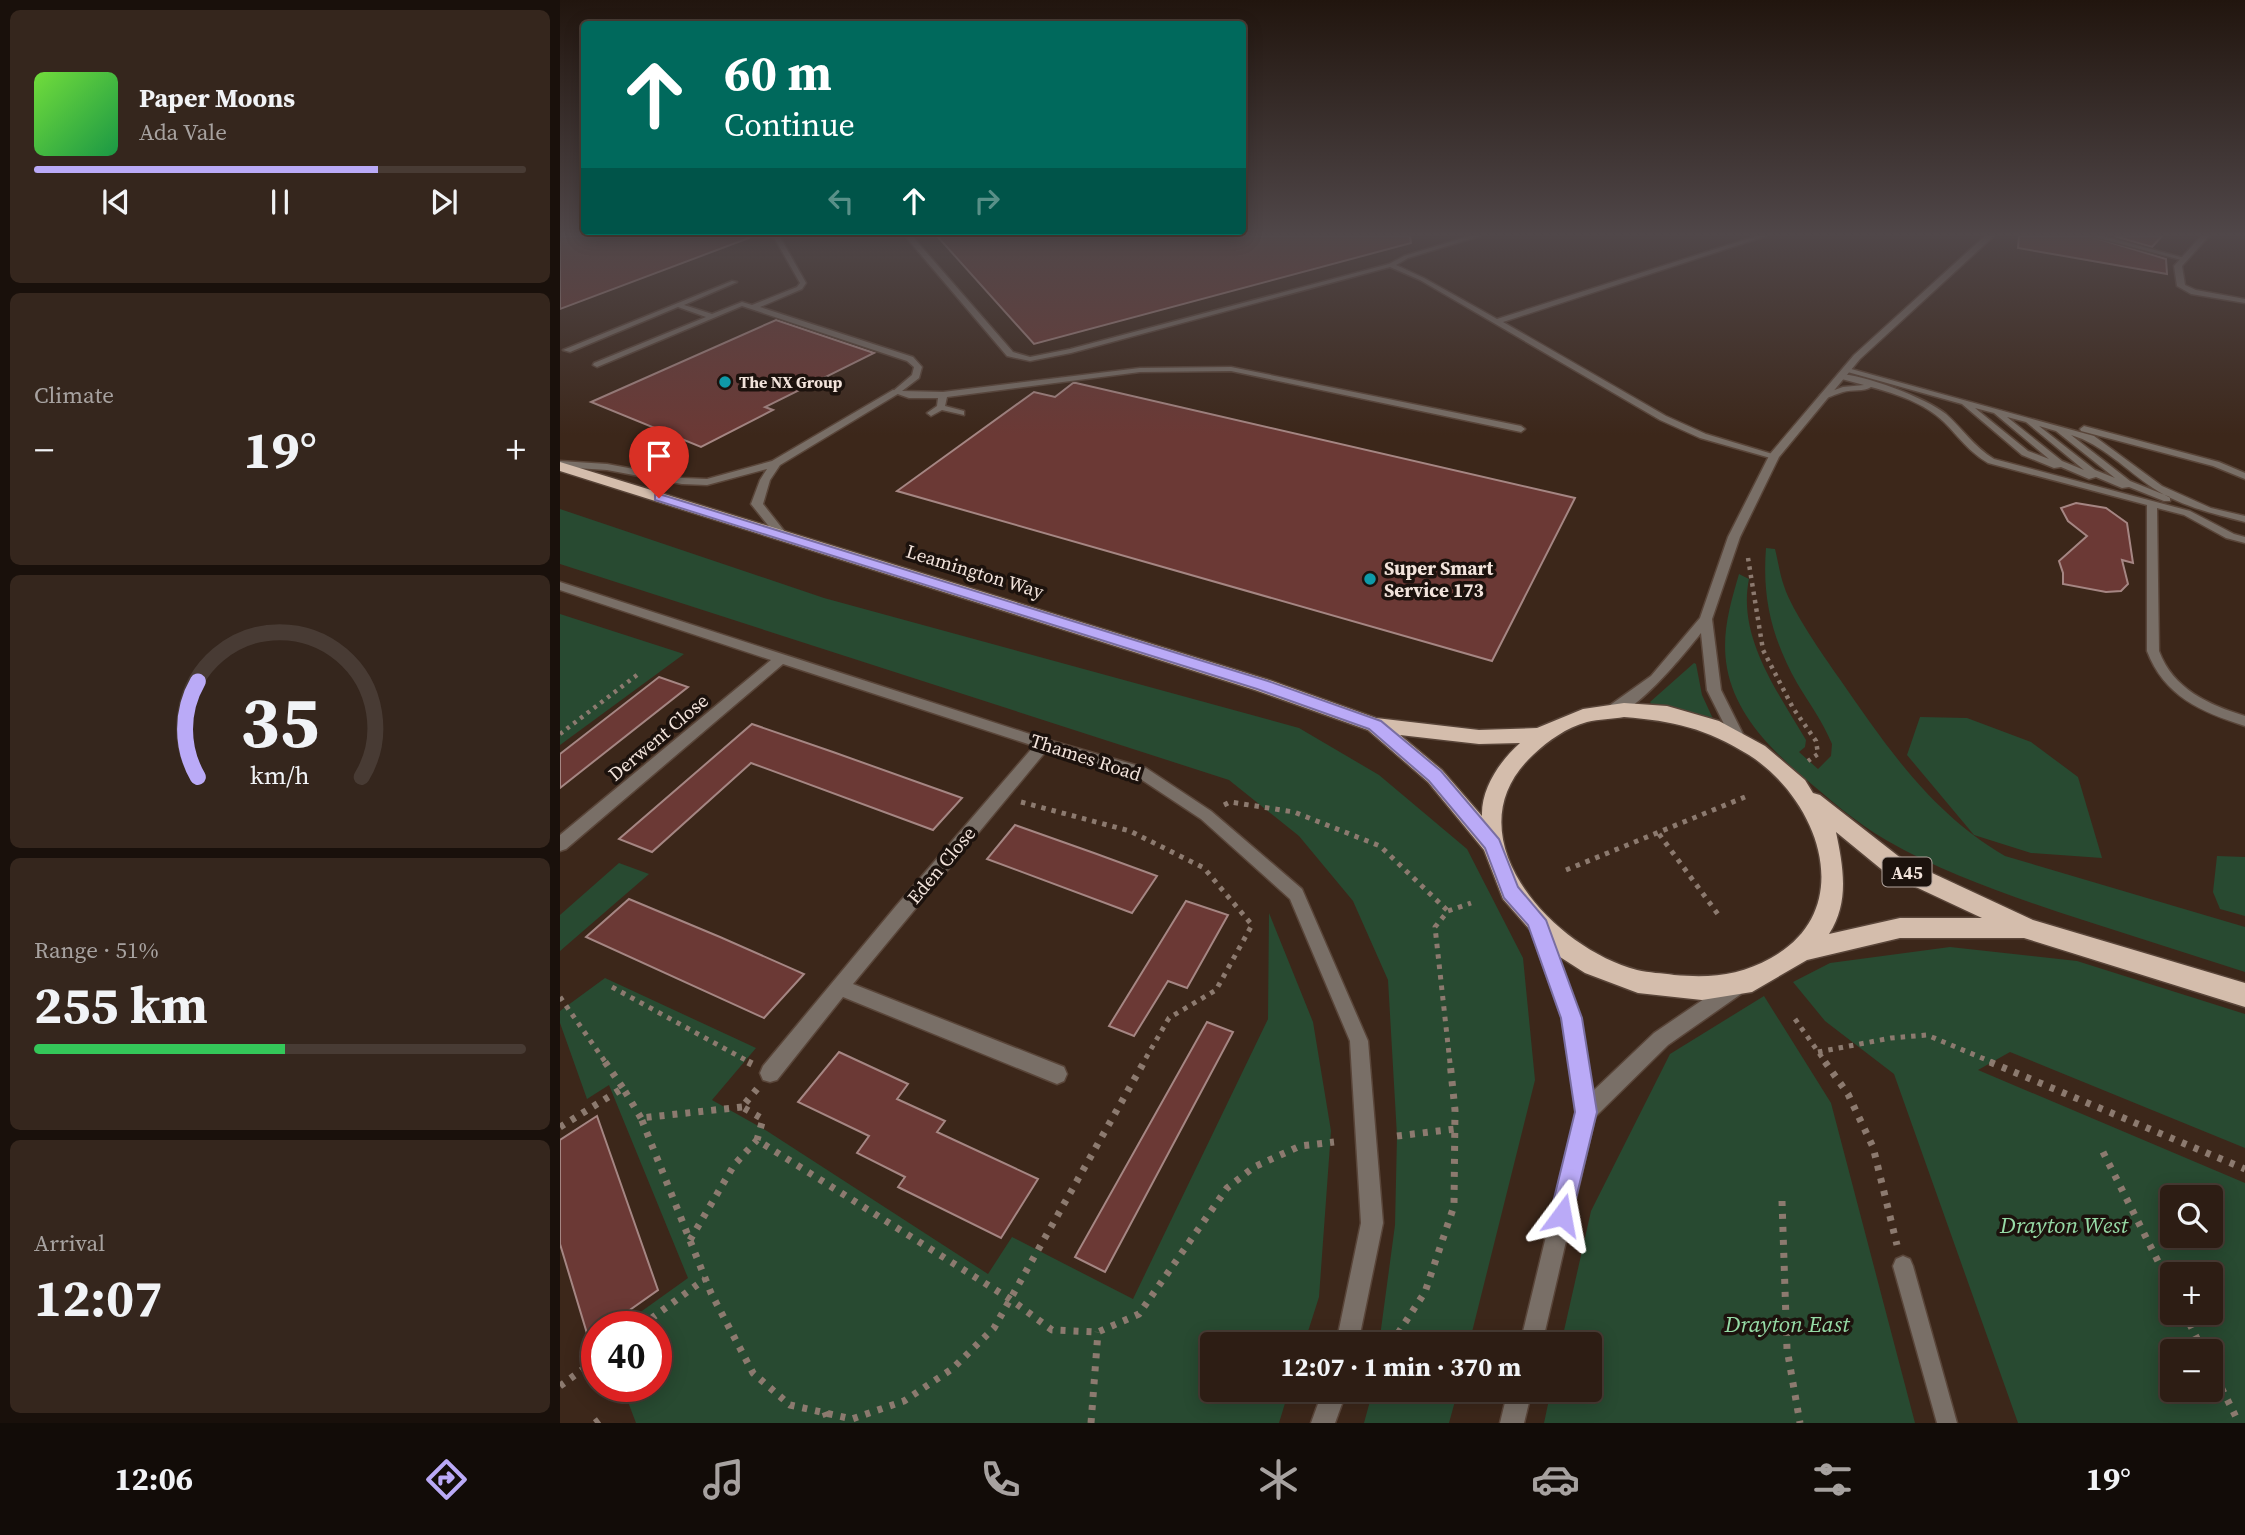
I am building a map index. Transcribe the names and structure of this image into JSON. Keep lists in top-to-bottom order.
{
  "streets": {
    "highway": ["Leamington Way", "A45"],
    "street": ["Derwent Close", "Thames Road", "Eden Close"]
  },
  "crossings": [
    ["Derwent Close", "Thames Road"],
    ["Thames Road", "Eden Close"]
  ],
  "parks": ["Drayton West", "Drayton East"],
  "places": ["The NX Group", "Super Smart Service 173"],
  "page": {
    "turn": ["60 m", "Continue"],
    "song": ["Paper Moons", "Ada Vale"],
    "tile": [
      "Climate",
      ["Range · 51%", "255 km"],
      ["Arrival", "12:07"]
    ],
    "heat": ["−", "19°", "+"],
    "map_buttons": ["+", "−"],
    "limit": "40",
    "trip": "12:07 · 1 min · 370 m",
    "tabs": ["12:06", "19°"],
    "gauge": ["35", "km/h"]
  }
}
